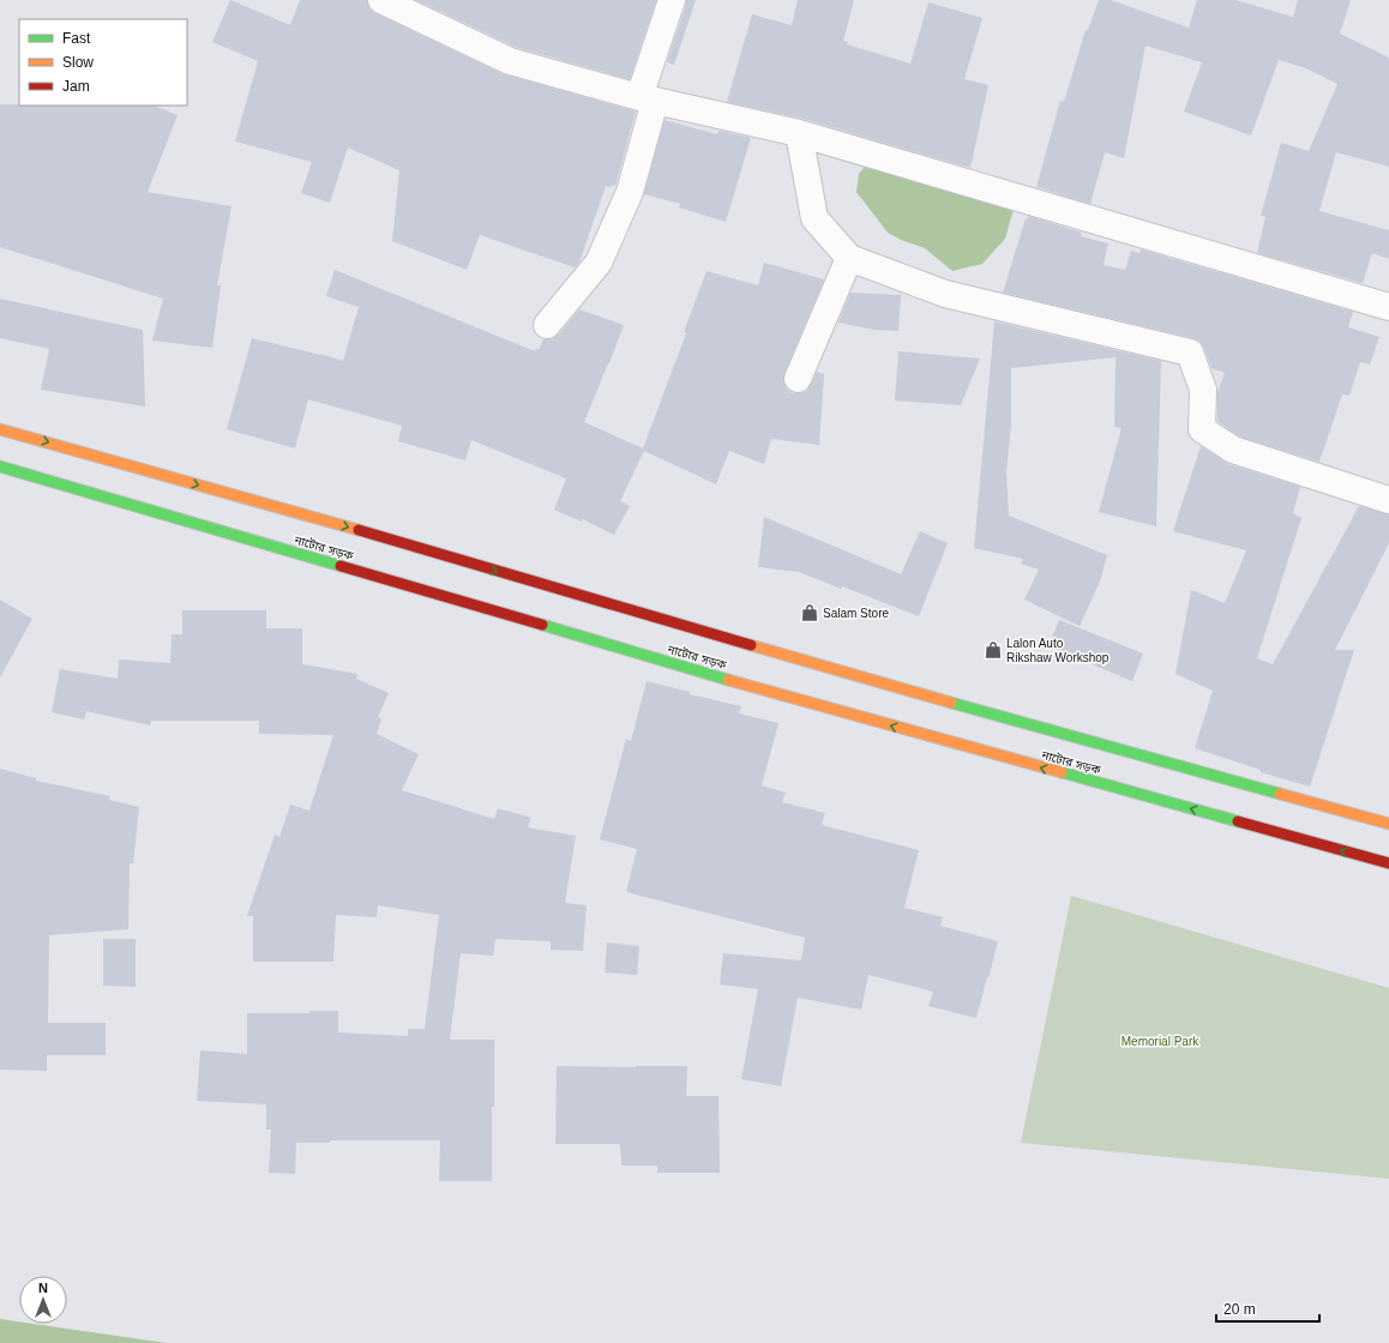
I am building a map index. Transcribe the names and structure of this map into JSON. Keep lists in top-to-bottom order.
{
  "streets": {
    "highway": ["নাটোর সড়ক"]
  },
  "parks": ["Memorial Park"],
  "places": {
    "shop": ["Salam Store", "Lalon Auto Rikshaw Workshop"]
  },
  "legend": ["Fast", "Slow", "Jam"],
  "scale_bar": "20 m",
  "north": "top"
}
